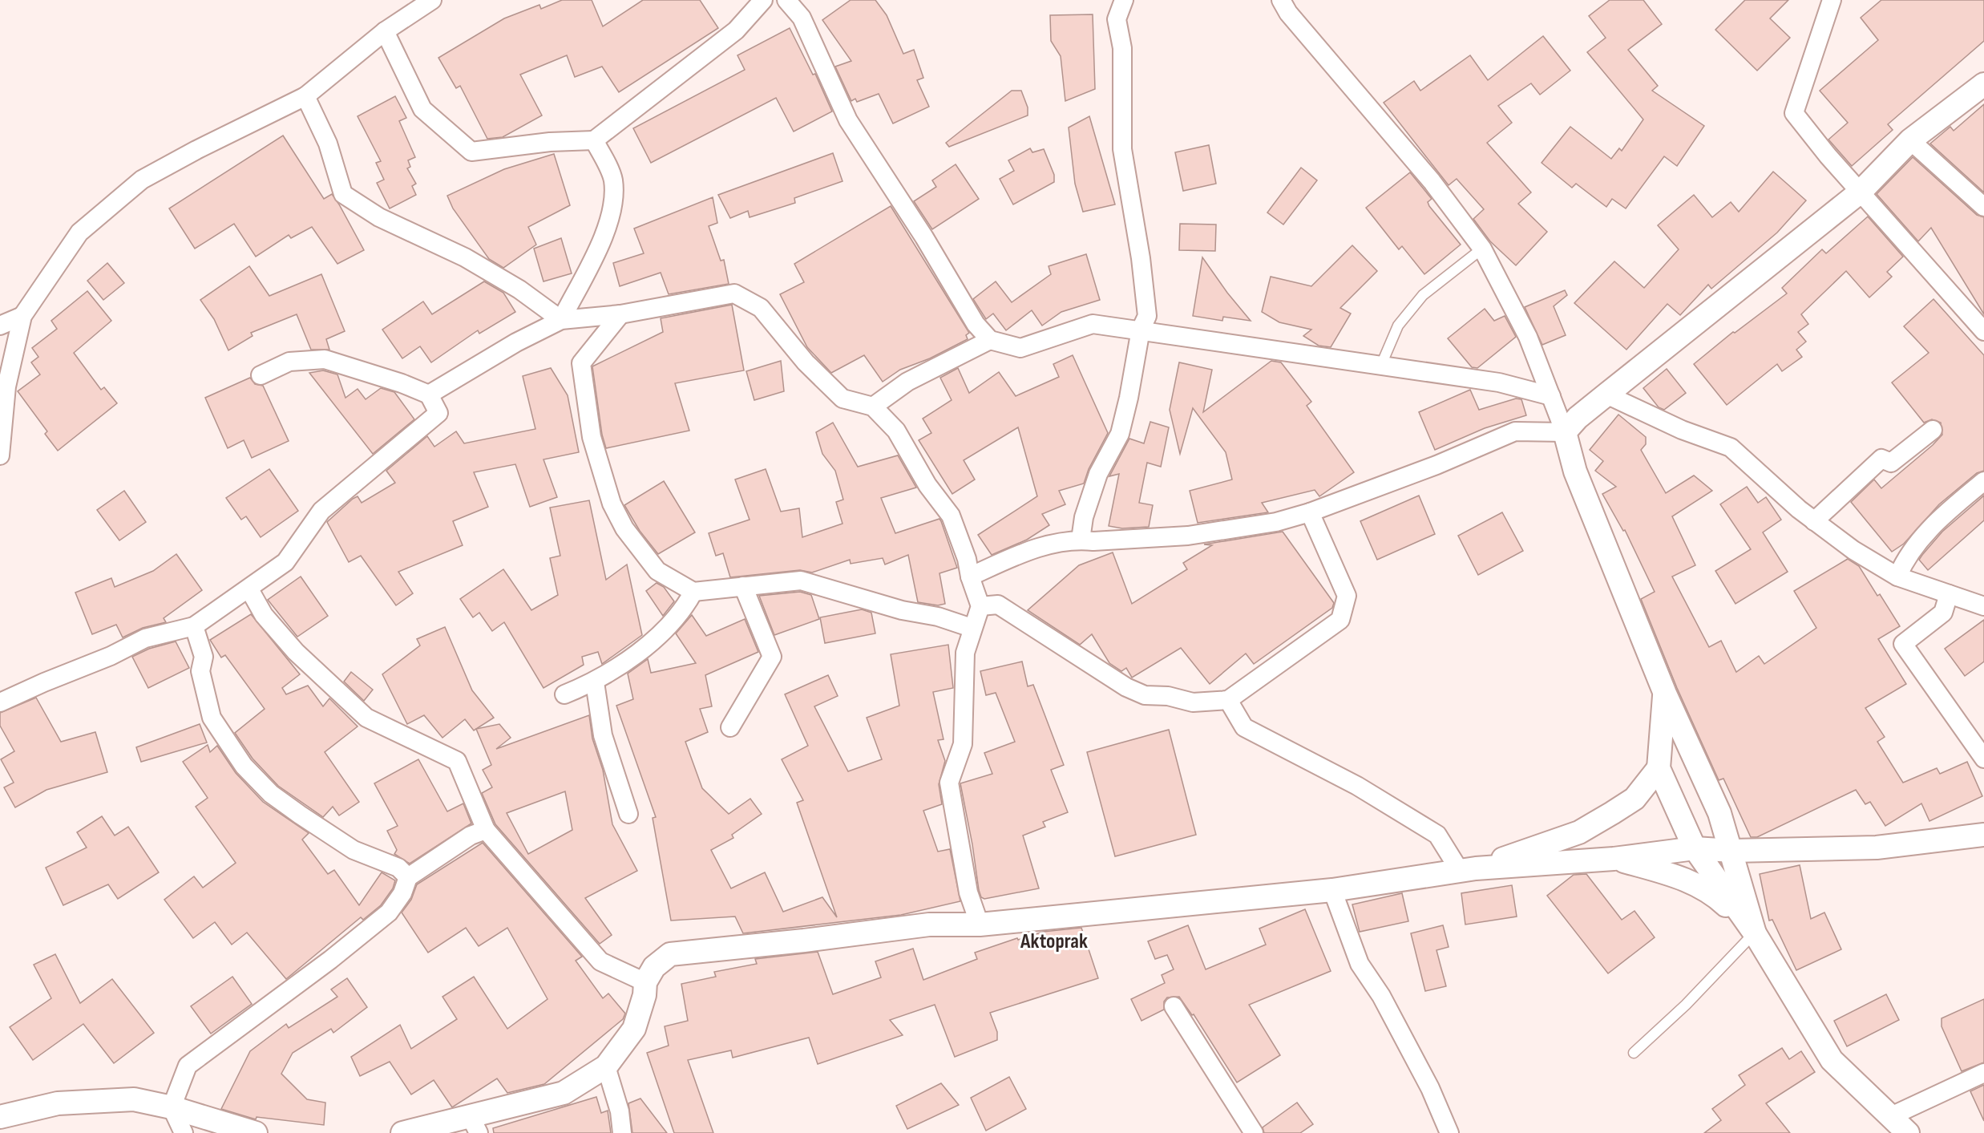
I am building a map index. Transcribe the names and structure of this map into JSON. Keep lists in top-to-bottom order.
{
  "districts": ["Aktoprak"]
}
